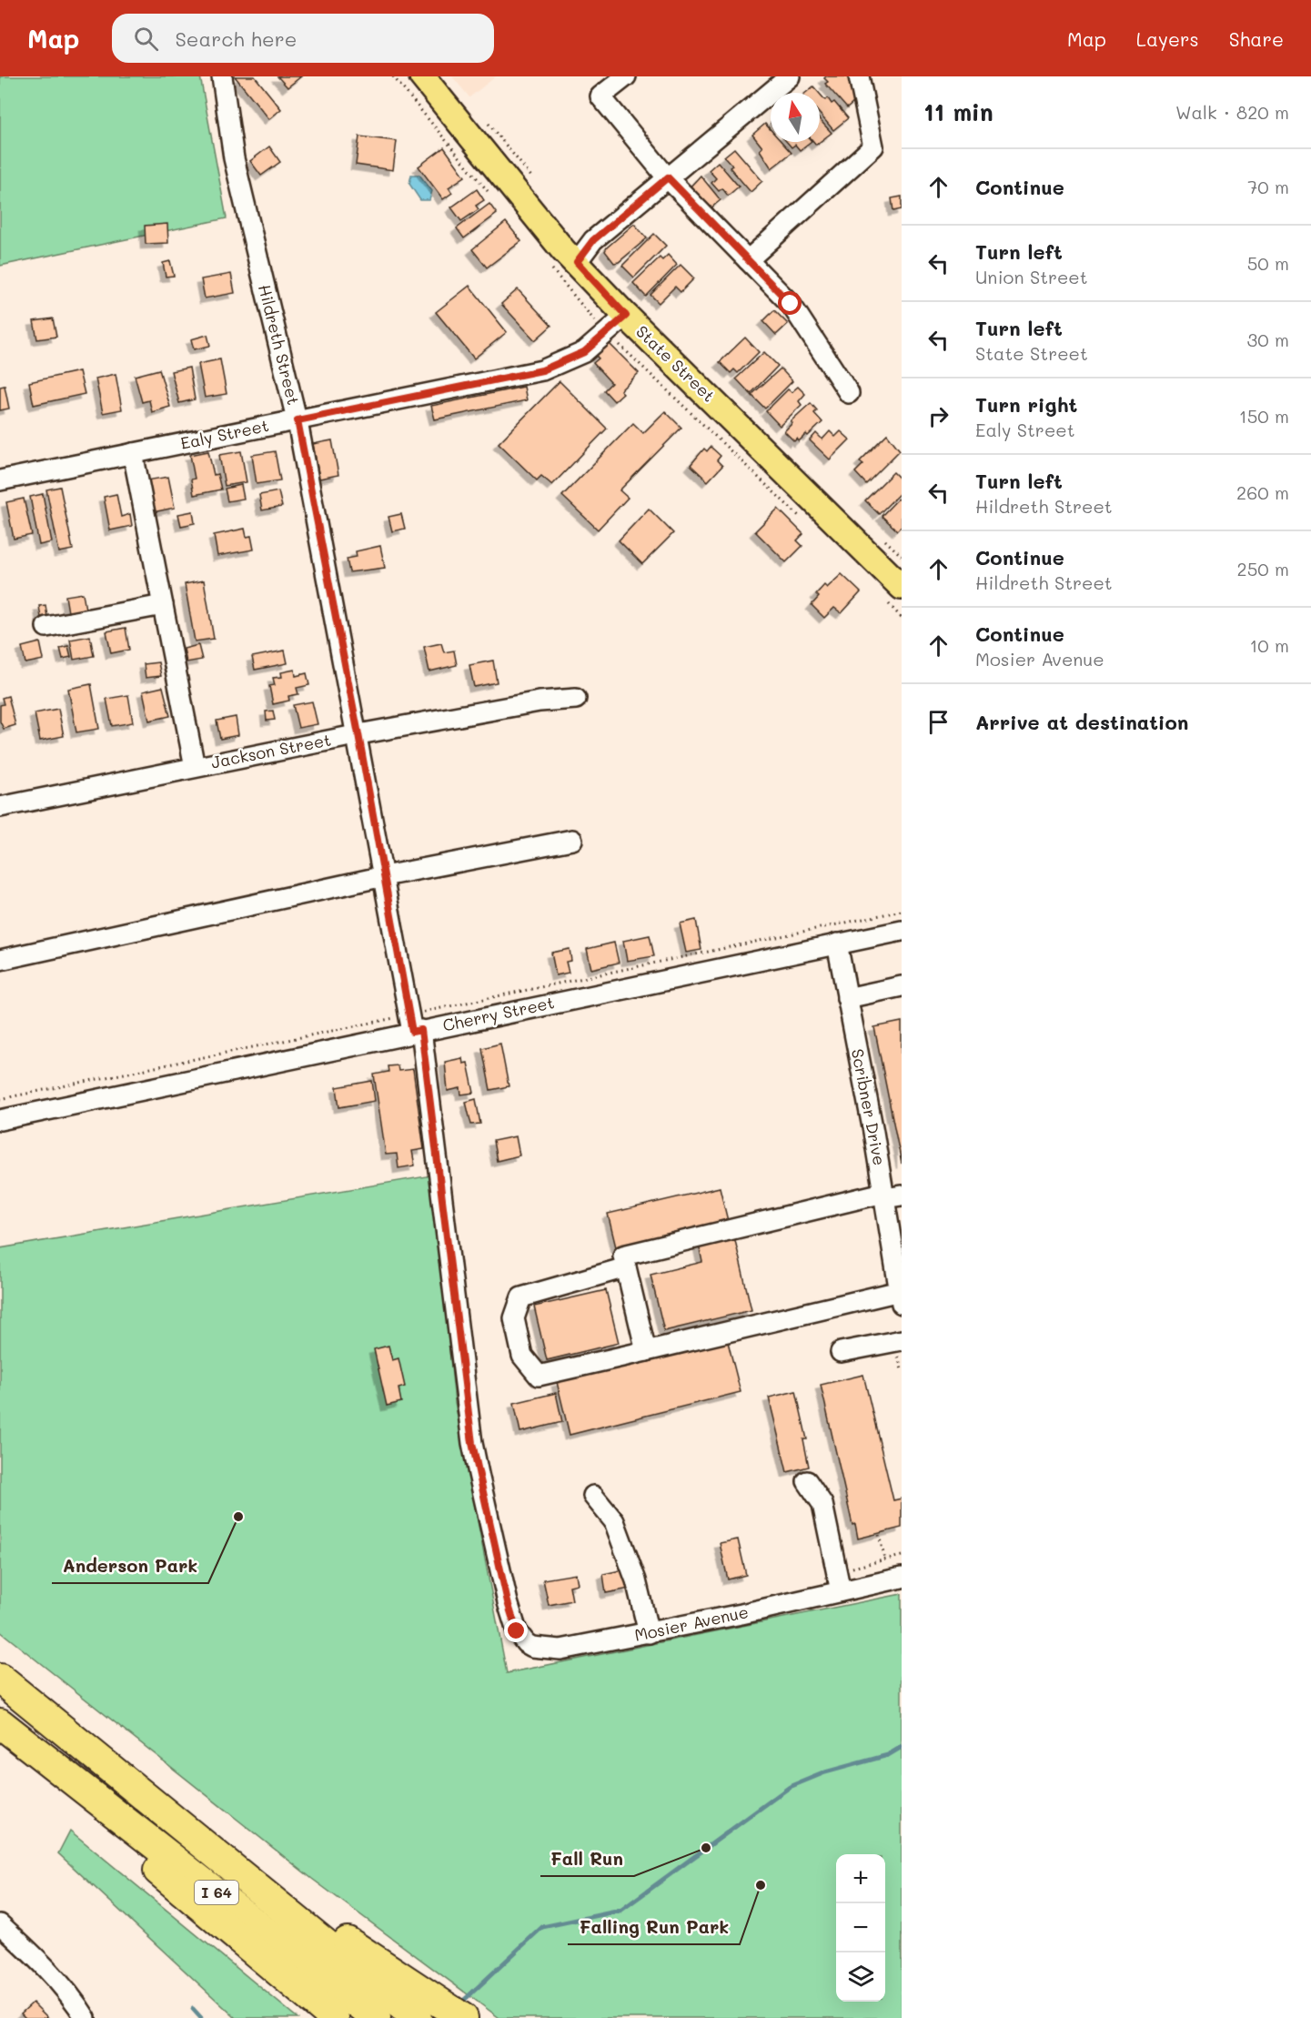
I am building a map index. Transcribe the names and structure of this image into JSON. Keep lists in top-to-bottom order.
{
  "streets": {
    "highway": ["I 64"],
    "main road": ["State Street"],
    "street": [
      "Hildreth Street",
      "Ealy Street",
      "Jackson Street",
      "Cherry Street",
      "Scribner Drive",
      "Mosier Avenue"
    ]
  },
  "crossings": [
    ["Hildreth Street", "Ealy Street"],
    ["Hildreth Street", "Jackson Street"],
    ["Hildreth Street", "Cherry Street"],
    ["Hildreth Street", "Mosier Avenue"],
    ["State Street", "Ealy Street"],
    ["Cherry Street", "Scribner Drive"]
  ],
  "places": ["Anderson Park", "Fall Run", "Falling Run Park"],
  "north": "top",
  "page": {
    "header": "Map",
    "search": "Search here",
    "nav": ["Map", "Layers", "Share"],
    "heading": ["11 min", "Walk · 820 m"],
    "list": [
      ["Continue", "70 m"],
      ["Turn left", "Union Street", "50 m"],
      ["Turn left", "State Street", "30 m"],
      ["Turn right", "Ealy Street", "150 m"],
      ["Turn left", "Hildreth Street", "260 m"],
      ["Continue", "Hildreth Street", "250 m"],
      ["Continue", "Mosier Avenue", "10 m"],
      "Arrive at destination"
    ],
    "map_buttons": ["+", "−"]
  }
}
